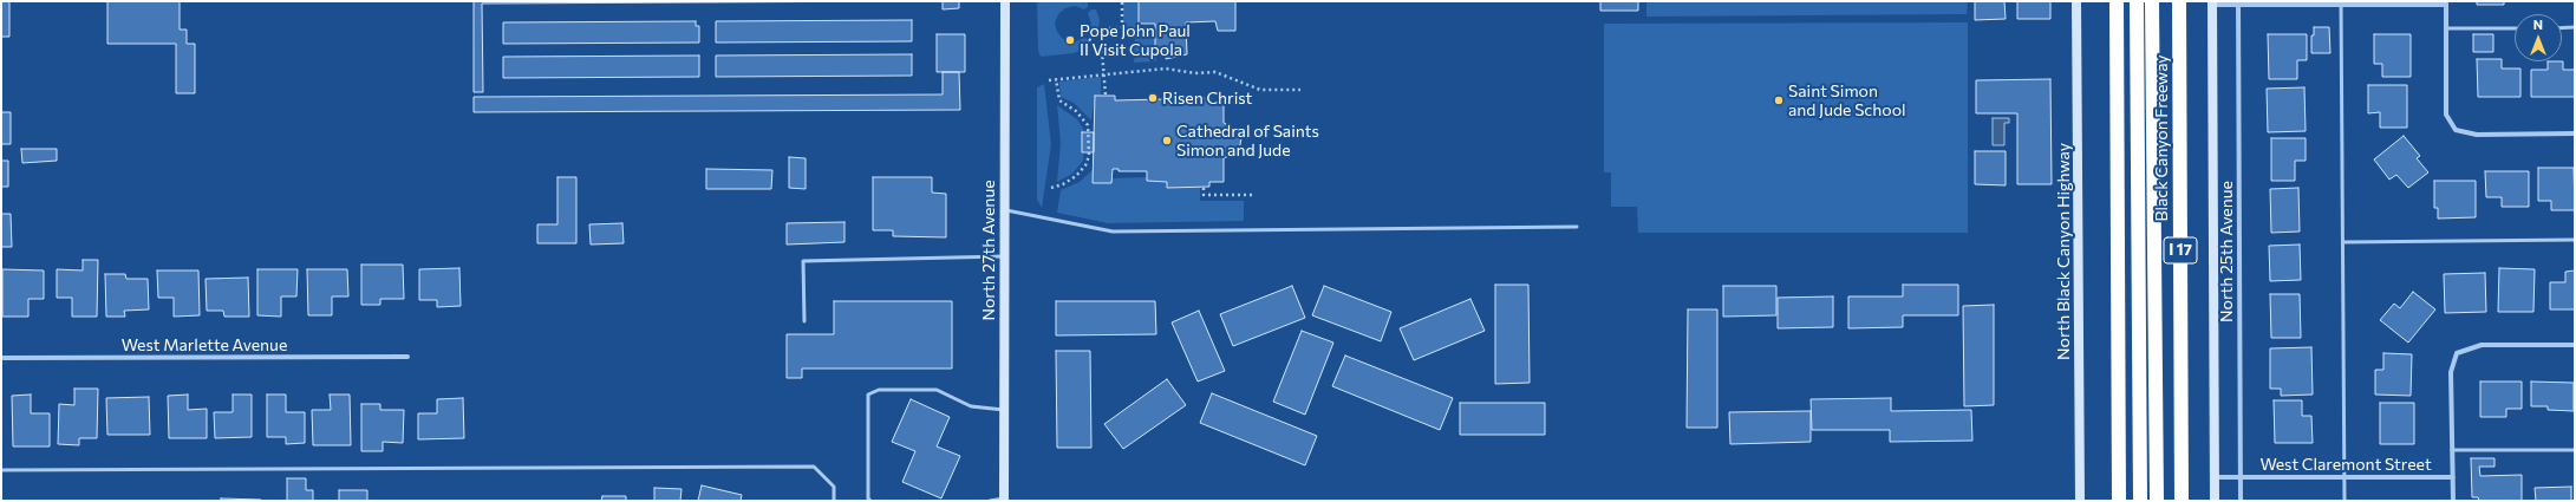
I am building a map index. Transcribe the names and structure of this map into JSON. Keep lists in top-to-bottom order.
{
  "streets": {
    "highway": ["Black Canyon Freeway", "I 17"],
    "main road": ["North 27th Avenue", "North Black Canyon Highway"],
    "street": ["North 25th Avenue", "West Marlette Avenue", "West Claremont Street"]
  },
  "crossings": [
    ["North 25th Avenue", "West Claremont Street"]
  ],
  "places": [
    "Pope John Paul II Visit Cupola",
    "Risen Christ",
    "Saint Simon and Jude School",
    "Cathedral of Saints Simon and Jude"
  ],
  "north": "top"
}
